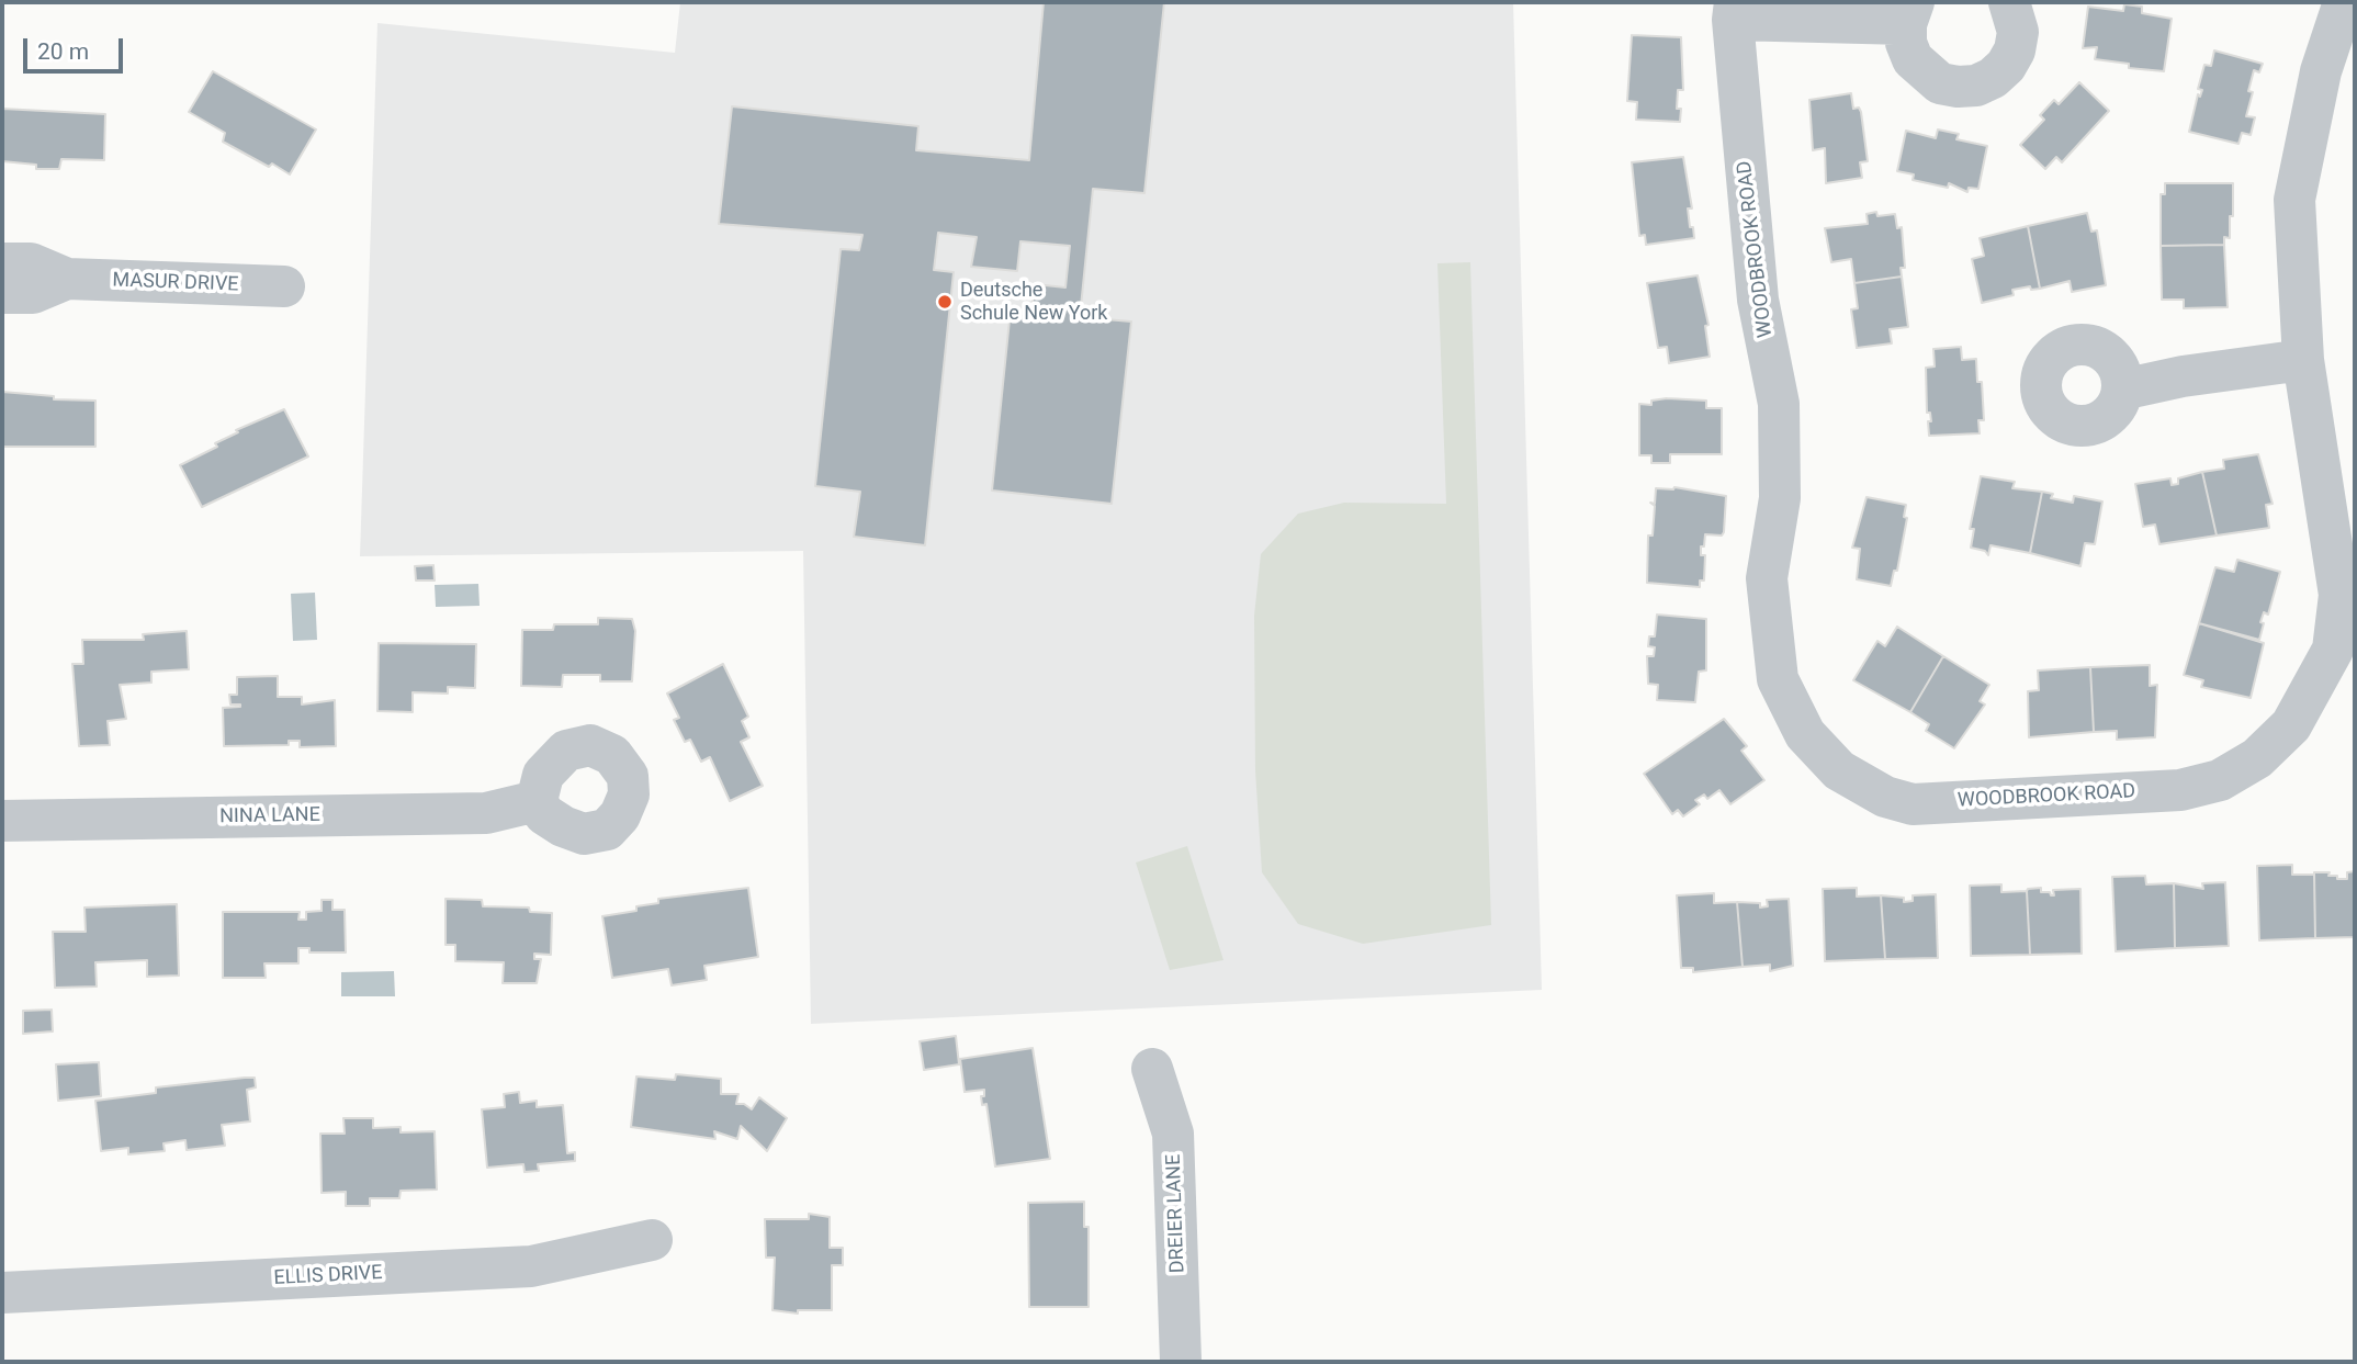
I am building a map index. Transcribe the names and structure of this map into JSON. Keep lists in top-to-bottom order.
{
  "streets": {
    "street": [
      "WOODBROOK ROAD",
      "MASUR DRIVE",
      "NINA LANE",
      "DREIER LANE",
      "ELLIS DRIVE"
    ]
  },
  "places": ["Deutsche Schule New York"],
  "scale_bar": "20 m"
}
